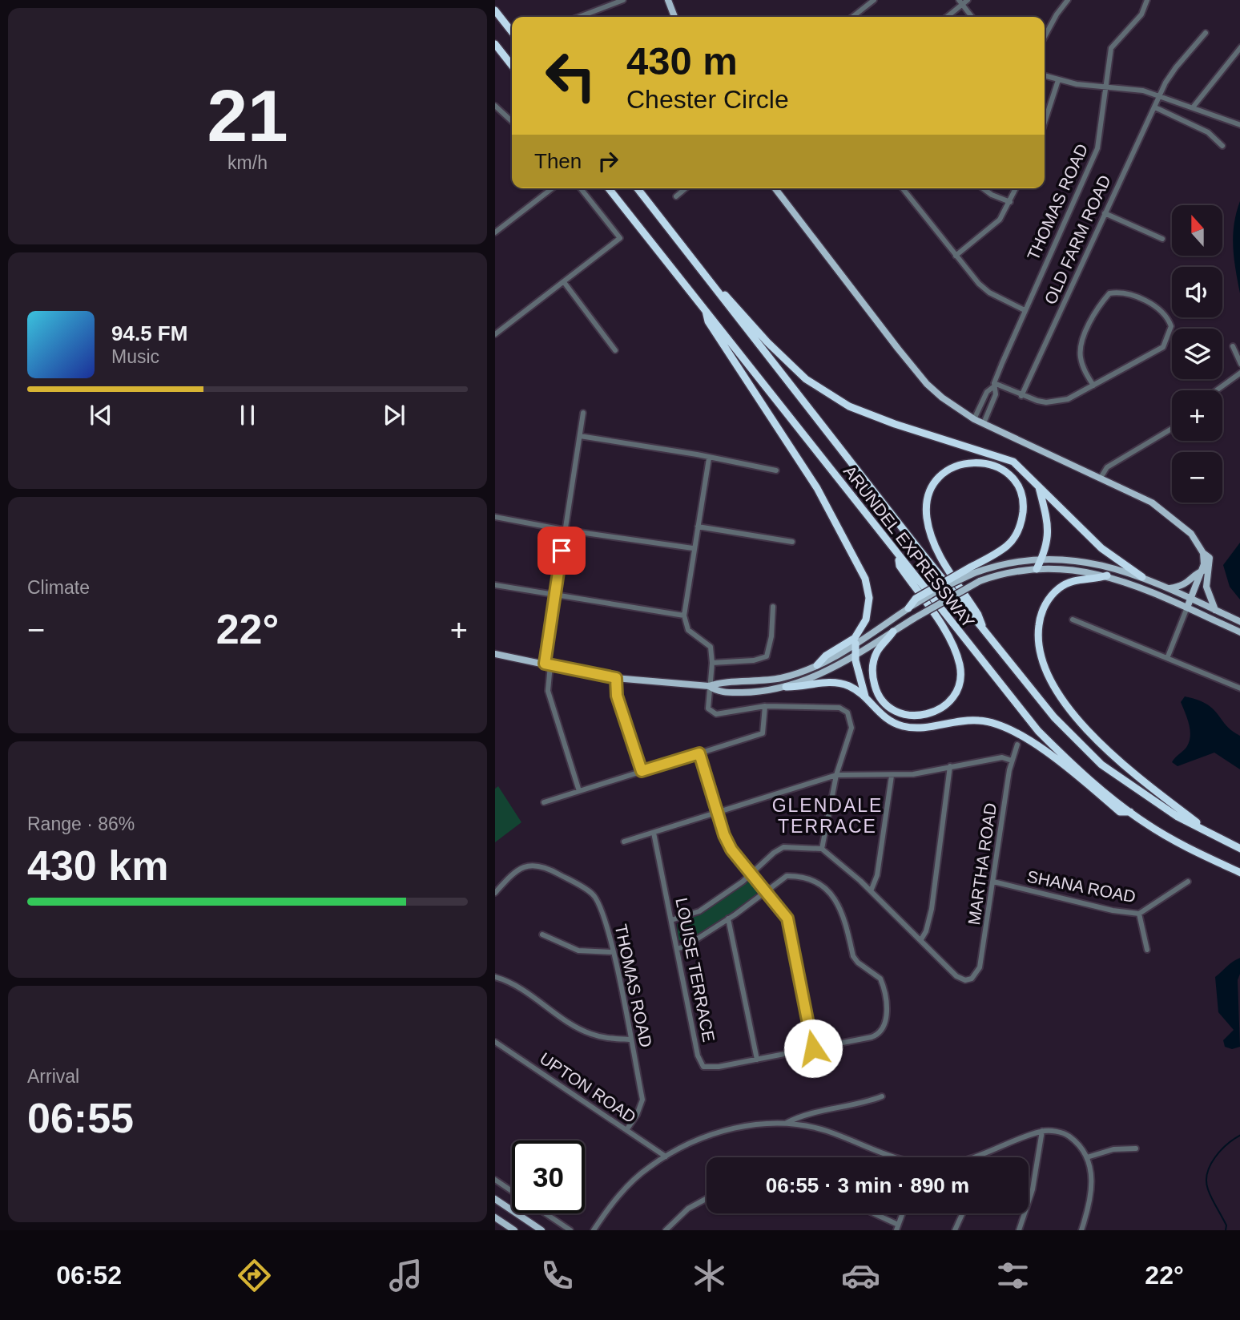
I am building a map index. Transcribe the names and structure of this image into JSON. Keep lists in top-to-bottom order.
{
  "streets": {
    "highway": ["ARUNDEL EXPRESSWAY"],
    "street": [
      "THOMAS ROAD",
      "OLD FARM ROAD",
      "MARTHA ROAD",
      "SHANA ROAD",
      "LOUISE TERRACE",
      "UPTON ROAD"
    ]
  },
  "crossings": [
    ["THOMAS ROAD", "UPTON ROAD"],
    ["MARTHA ROAD", "SHANA ROAD"]
  ],
  "districts": ["GLENDALE TERRACE"],
  "north": "top",
  "page": {
    "tile": [
      ["21", "km/h"],
      "Climate",
      ["Range · 86%", "430 km"],
      ["Arrival", "06:55"]
    ],
    "turn": ["430 m", "Chester Circle"],
    "then": "Then",
    "map_buttons": ["+", "−"],
    "song": ["94.5 FM", "Music"],
    "heat": ["−", "22°", "+"],
    "limit": "30",
    "trip": "06:55 · 3 min · 890 m",
    "tabs": ["06:52", "22°"]
  }
}
